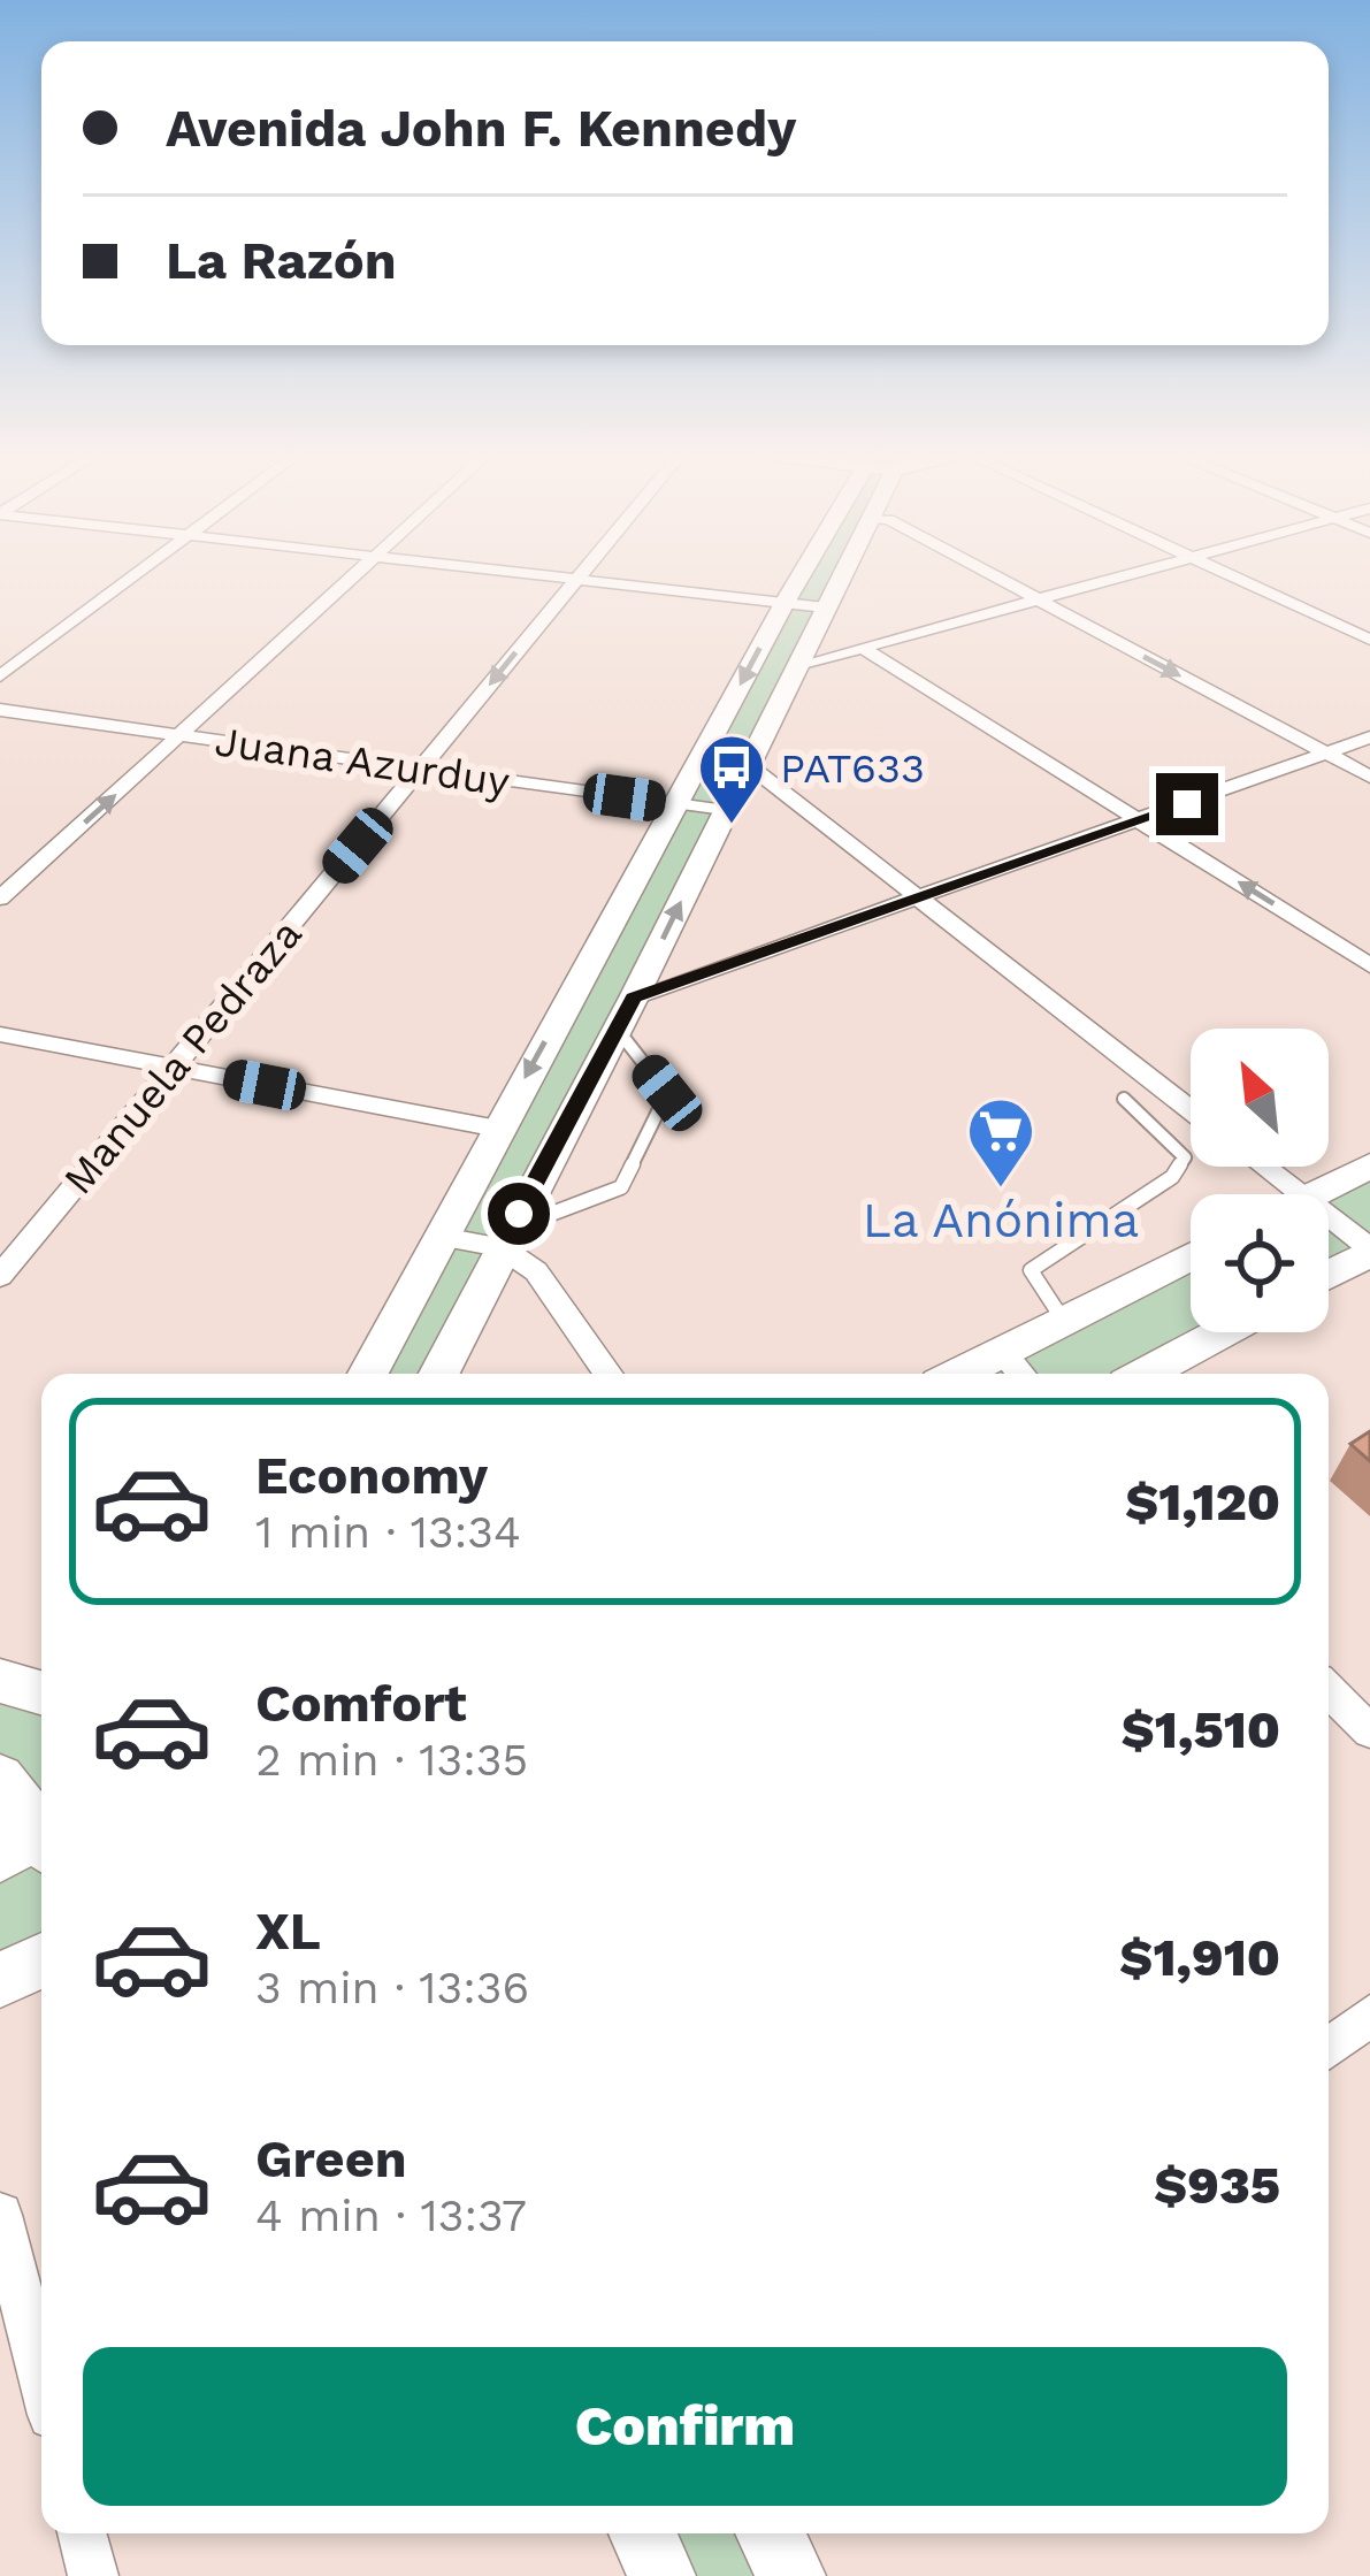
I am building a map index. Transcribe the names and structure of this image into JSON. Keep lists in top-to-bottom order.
{
  "streets": {
    "street": ["Juana Azurduy", "Manuela Pedraza"]
  },
  "crossings": [
    ["Juana Azurduy", "Manuela Pedraza"]
  ],
  "places": {
    "bus stop": ["PAT633"],
    "supermarket": ["La Anónima"]
  },
  "north": "top left",
  "page": {
    "banner": ["Avenida John F. Kennedy", "La Razón"],
    "list": [
      {
        "name": "Economy",
        "note": "1 min · 13:34",
        "value": "$1,120"
      },
      {
        "name": "Comfort",
        "note": "2 min · 13:35",
        "value": "$1,510"
      },
      {
        "name": "XL",
        "note": "3 min · 13:36",
        "value": "$1,910"
      },
      {
        "name": "Green",
        "note": "4 min · 13:37",
        "value": "$935"
      }
    ],
    "buttons": "Confirm"
  }
}
